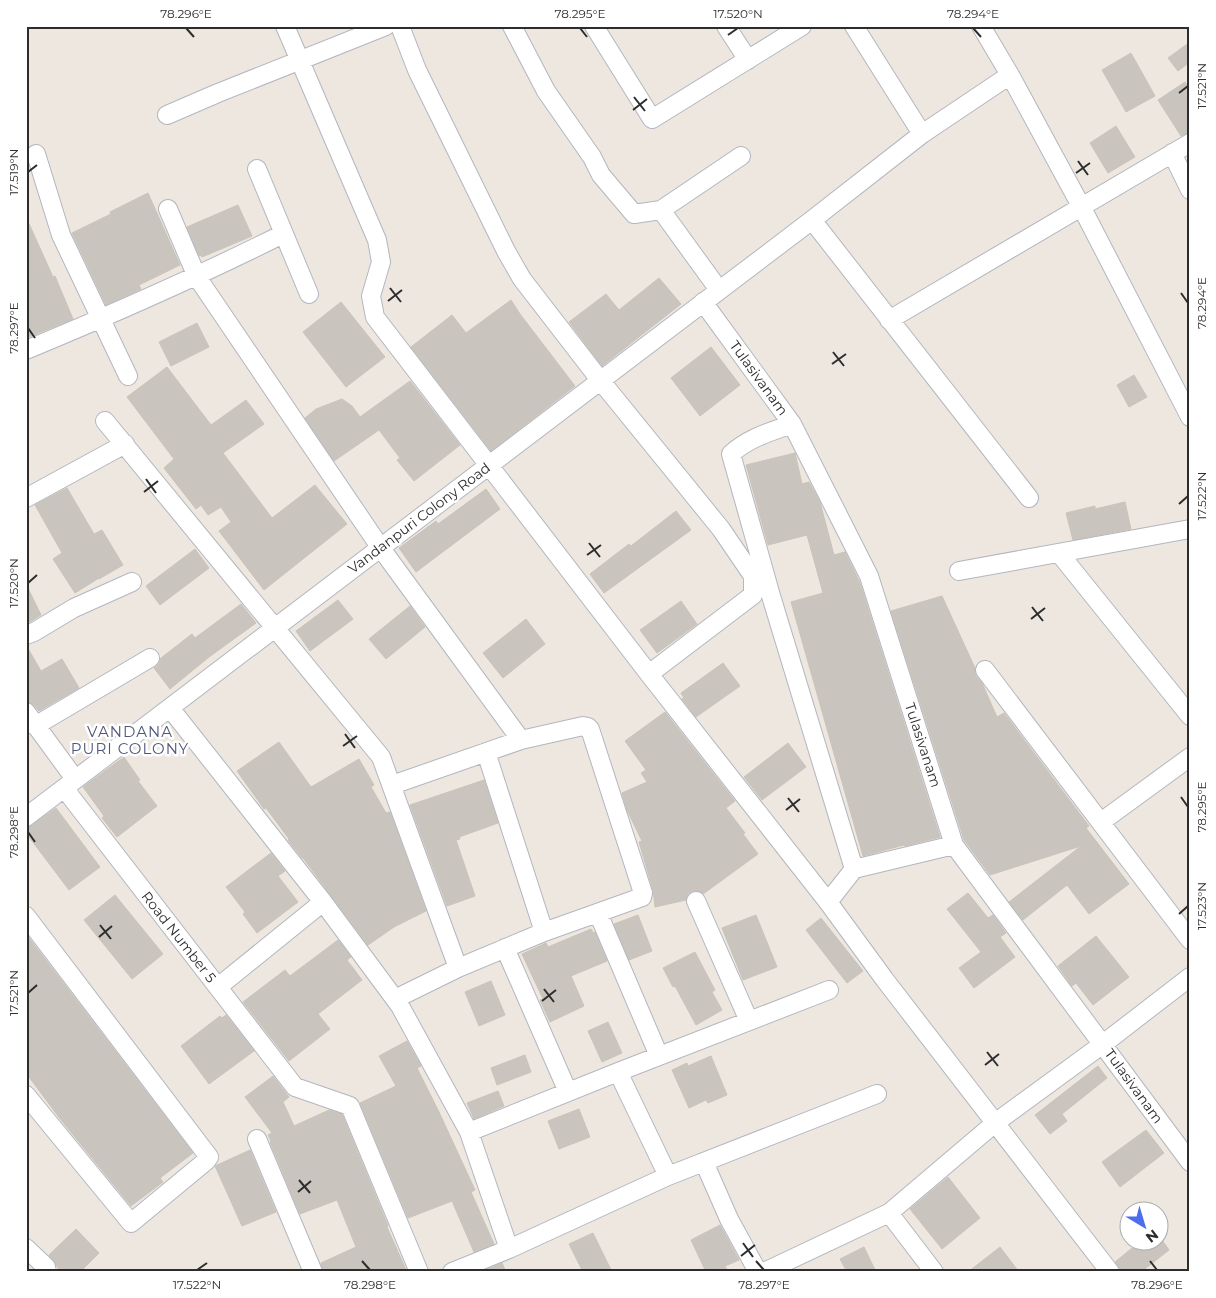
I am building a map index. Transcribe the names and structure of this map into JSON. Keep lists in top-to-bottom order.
{
  "streets": {
    "street": ["Tulasivanam", "Vandanpuri Colony Road", "Road Number 5"]
  },
  "crossings": [
    ["Tulasivanam", "Vandanpuri Colony Road"],
    ["Vandanpuri Colony Road", "Road Number 5"]
  ],
  "districts": ["VANDANA PURI COLONY"],
  "north": "bottom right",
  "coordinates": [
    "78.296°E",
    "78.295°E",
    "17.520°N",
    "78.294°E",
    "17.521°N",
    "17.519°N",
    "78.297°E",
    "17.522°N",
    "78.298°E",
    "17.523°N"
  ]
}
